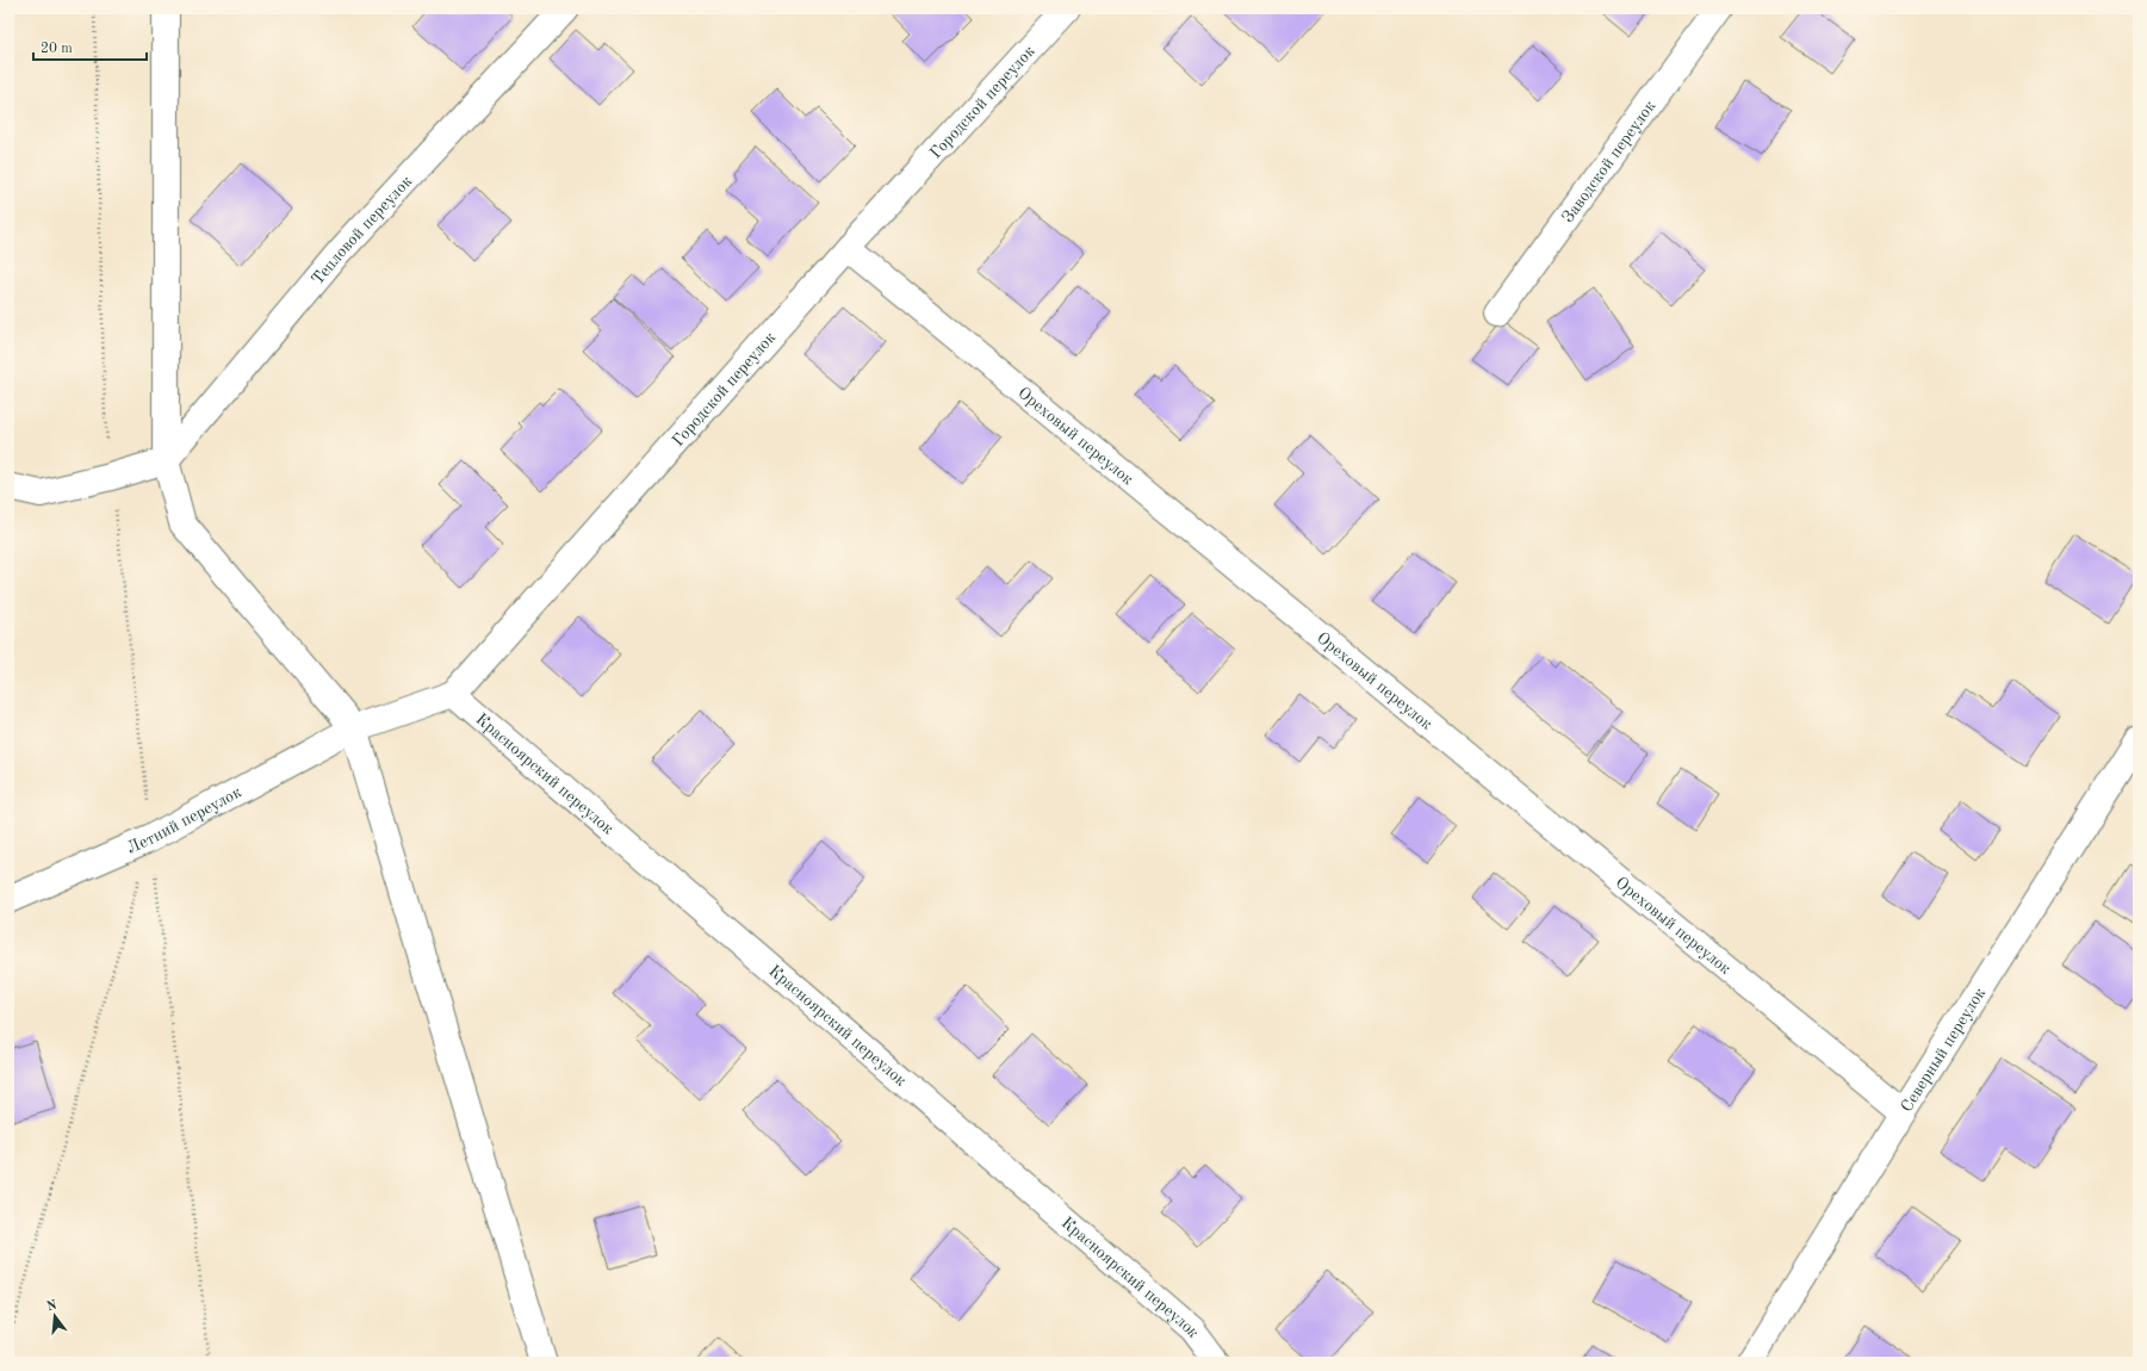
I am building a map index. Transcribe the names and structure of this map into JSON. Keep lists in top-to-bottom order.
{
  "streets": {
    "street": [
      "Городской переулок",
      "Заводской переулок",
      "Тепловой переулок",
      "Ореховый переулок",
      "Красноярский переулок",
      "Летний переулок",
      "Северный переулок"
    ]
  },
  "crossings": [
    ["Городской переулок", "Ореховый переулок"],
    ["Городской переулок", "Красноярский переулок"],
    ["Городской переулок", "Летний переулок"],
    ["Ореховый переулок", "Северный переулок"]
  ],
  "scale_bar": "20 m",
  "north": "top"
}
